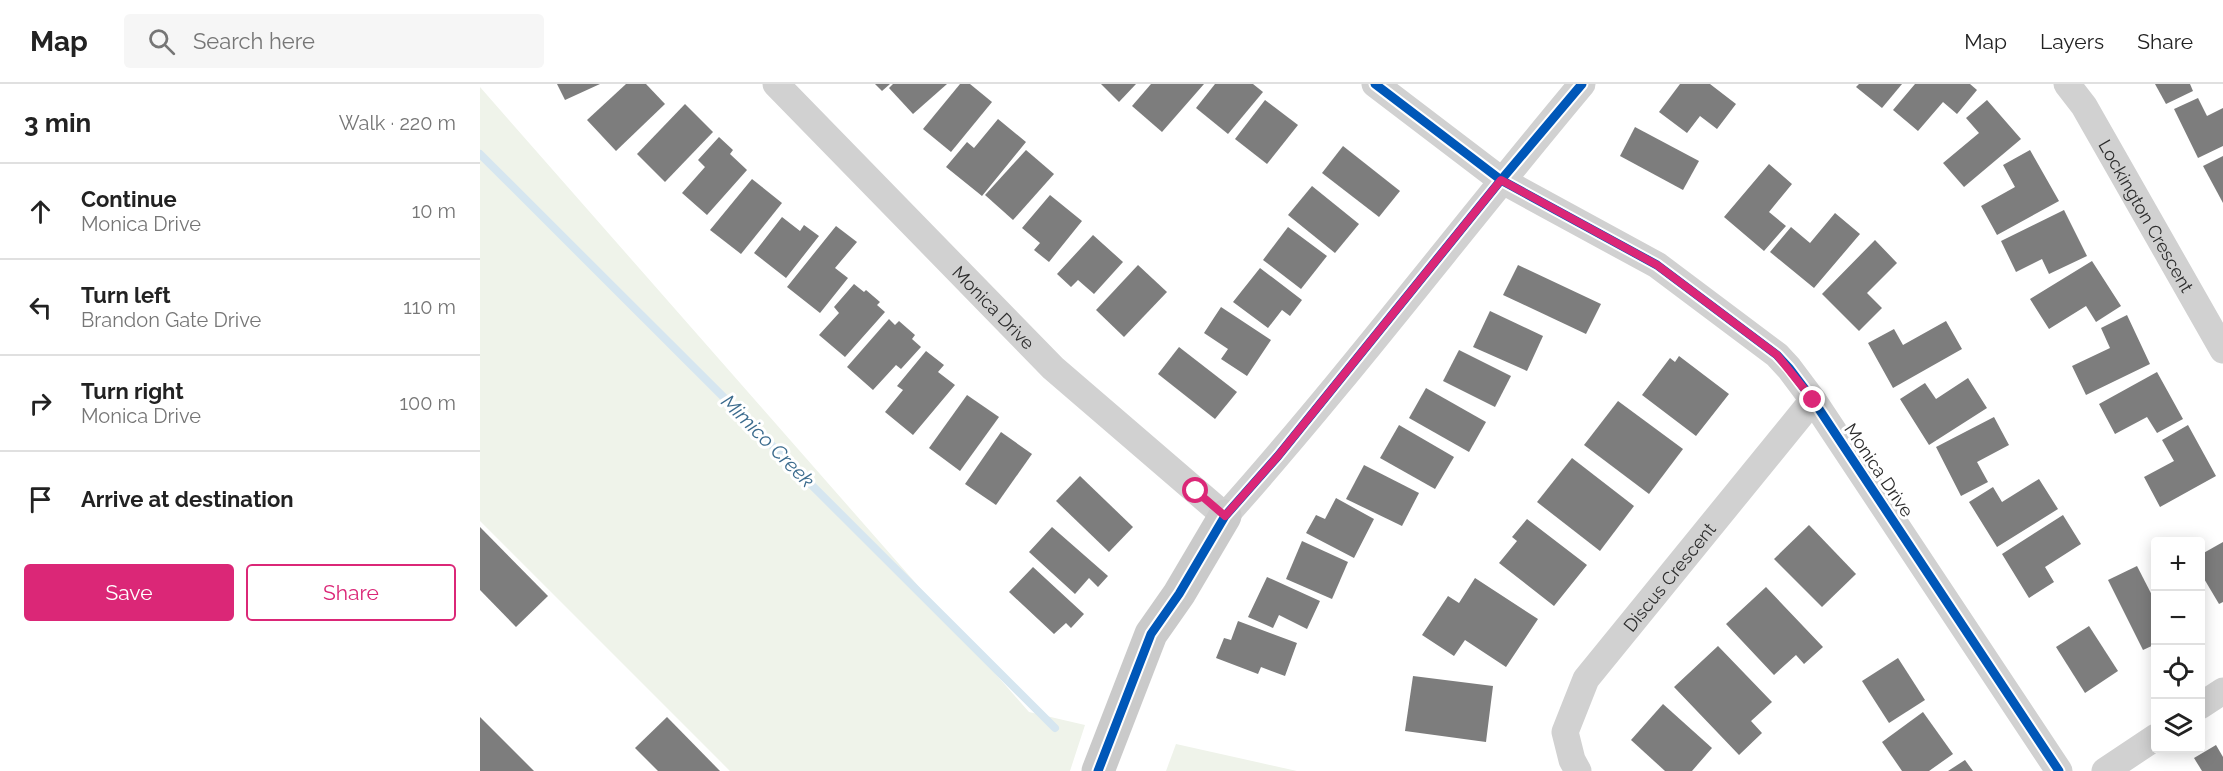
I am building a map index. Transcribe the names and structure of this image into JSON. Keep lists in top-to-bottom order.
{
  "streets": {
    "street": ["Lockington Crescent", "Monica Drive", "Discus Crescent"]
  },
  "crossings": [
    ["Monica Drive", "Discus Crescent"]
  ],
  "water": ["Mimico Creek"],
  "page": {
    "header": "Map",
    "search": "Search here",
    "nav": ["Map", "Layers", "Share"],
    "heading": ["3 min", "Walk · 220 m"],
    "list": [
      ["Continue", "Monica Drive", "10 m"],
      ["Turn left", "Brandon Gate Drive", "110 m"],
      ["Turn right", "Monica Drive", "100 m"],
      "Arrive at destination"
    ],
    "map_buttons": ["+", "−"],
    "buttons": ["Save", "Share"]
  }
}
